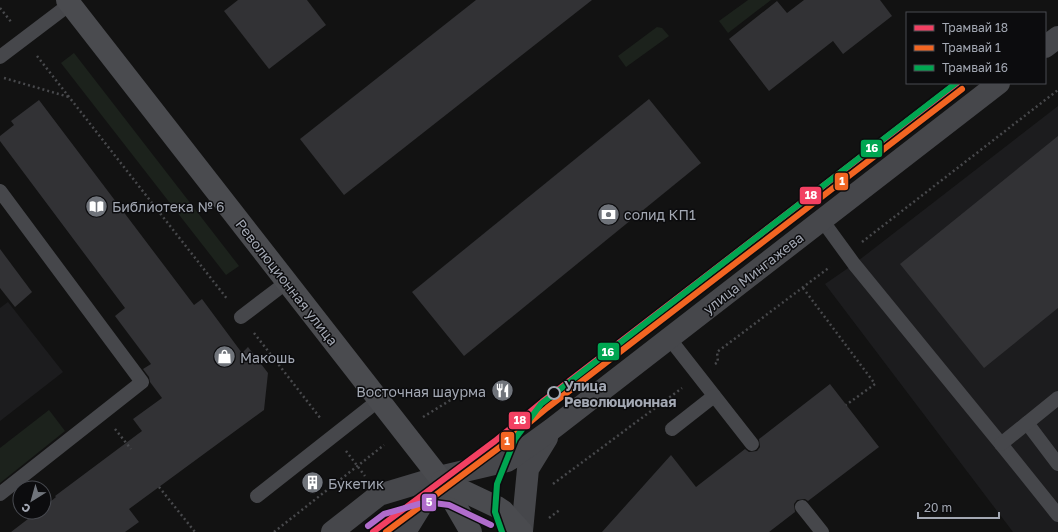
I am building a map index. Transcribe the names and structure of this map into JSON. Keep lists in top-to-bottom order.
{
  "streets": {
    "main road": ["Революционная улица"],
    "street": ["улица Мингажева"]
  },
  "crossings": [
    ["улица Мингажева", "Революционная улица"]
  ],
  "places": {
    "library": ["Библиотека № 6"],
    "bank": ["солид КП1"],
    "shop": ["Макошь"],
    "restaurant": ["Восточная шаурма"],
    "other": ["Улица Революционная"],
    "building": ["Букетик"]
  },
  "lines": [
    "tram line 18",
    "tram line 16",
    "tram line 1",
    "transit line 5"
  ],
  "legend": ["Трамвай 18", "Трамвай 1", "Трамвай 16"],
  "scale_bar": "20 m",
  "north": "bottom left"
}
